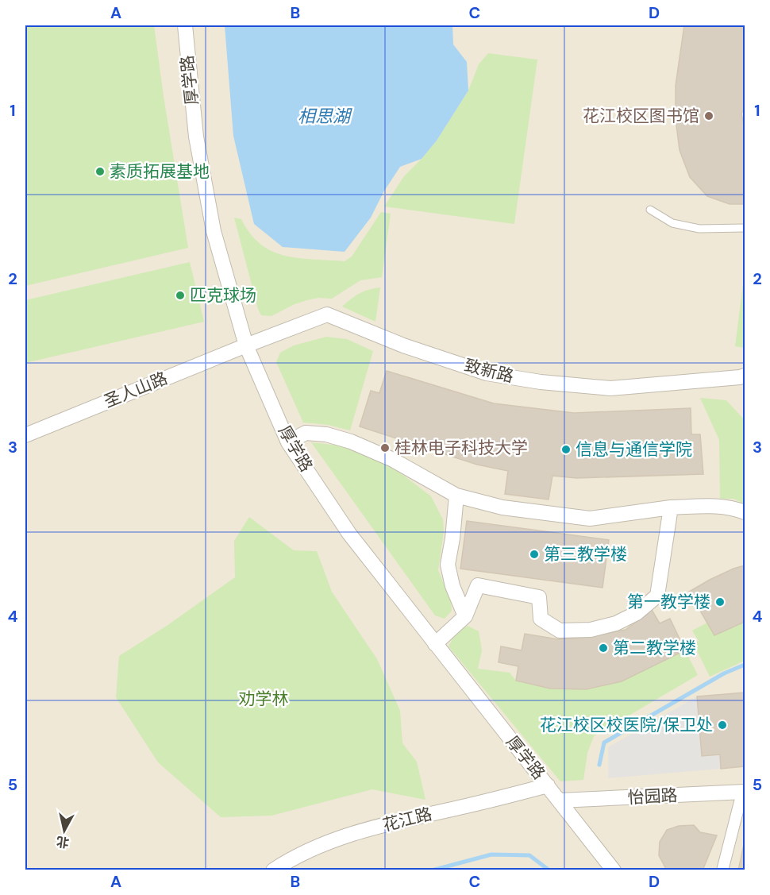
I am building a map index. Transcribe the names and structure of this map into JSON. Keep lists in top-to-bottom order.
{
  "streets": {
    "street": [
      "厚学路",
      "致新路",
      "圣人山路",
      "怡园路",
      "花江路"
    ]
  },
  "crossings": [
    ["厚学路", "致新路"],
    ["厚学路", "圣人山路"],
    ["厚学路", "怡园路"],
    ["厚学路", "花江路"],
    ["致新路", "圣人山路"]
  ],
  "water": ["相思湖"],
  "parks": ["劝学林"],
  "places": [
    "花江校区图书馆",
    "素质拓展基地",
    "匹克球场",
    "桂林电子科技大学",
    "信息与通信学院",
    "第三教学楼",
    "第一教学楼",
    "第二教学楼",
    "花江校区校医院/保卫处"
  ],
  "north": "bottom",
  "grid": {
    "columns": [
      "A",
      "B",
      "C",
      "D"
    ],
    "rows": [
      "1",
      "2",
      "3",
      "4",
      "5"
    ]
  }
}
